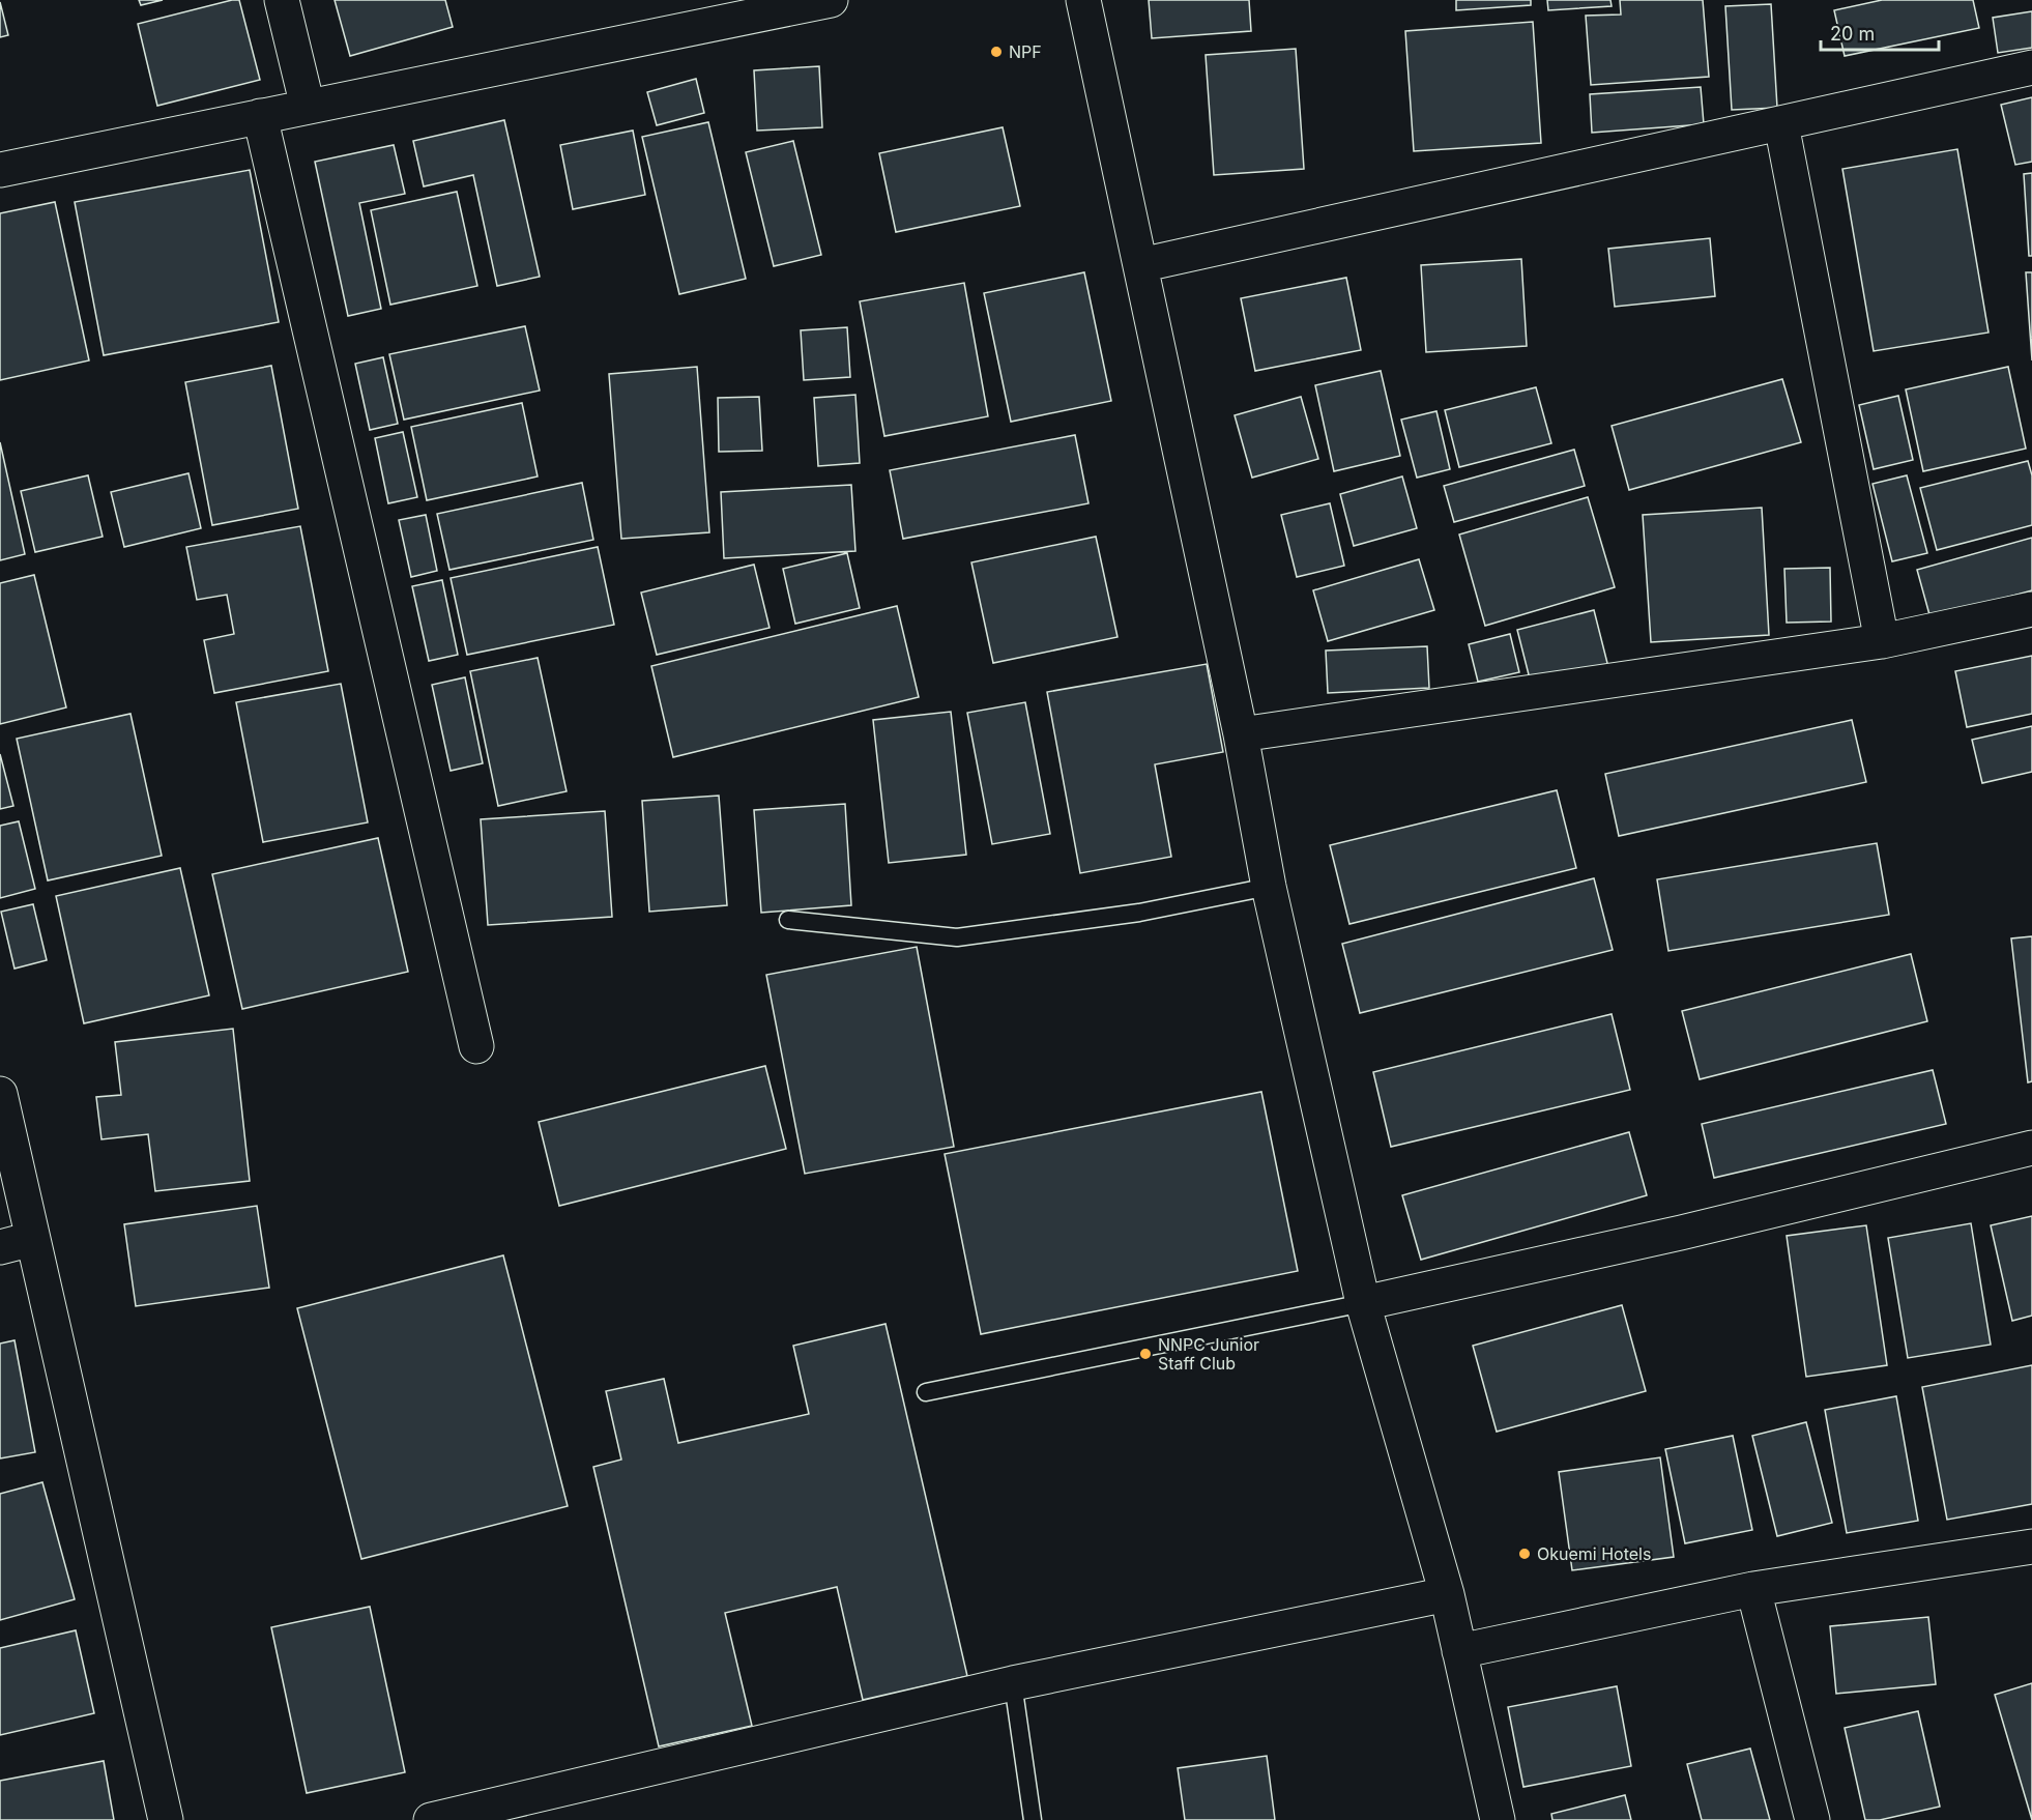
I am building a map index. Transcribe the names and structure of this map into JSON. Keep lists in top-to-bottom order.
{
  "places": ["NPF", "NNPC Junior Staff Club", "Okuemi Hotels"],
  "scale_bar": "20 m"
}
